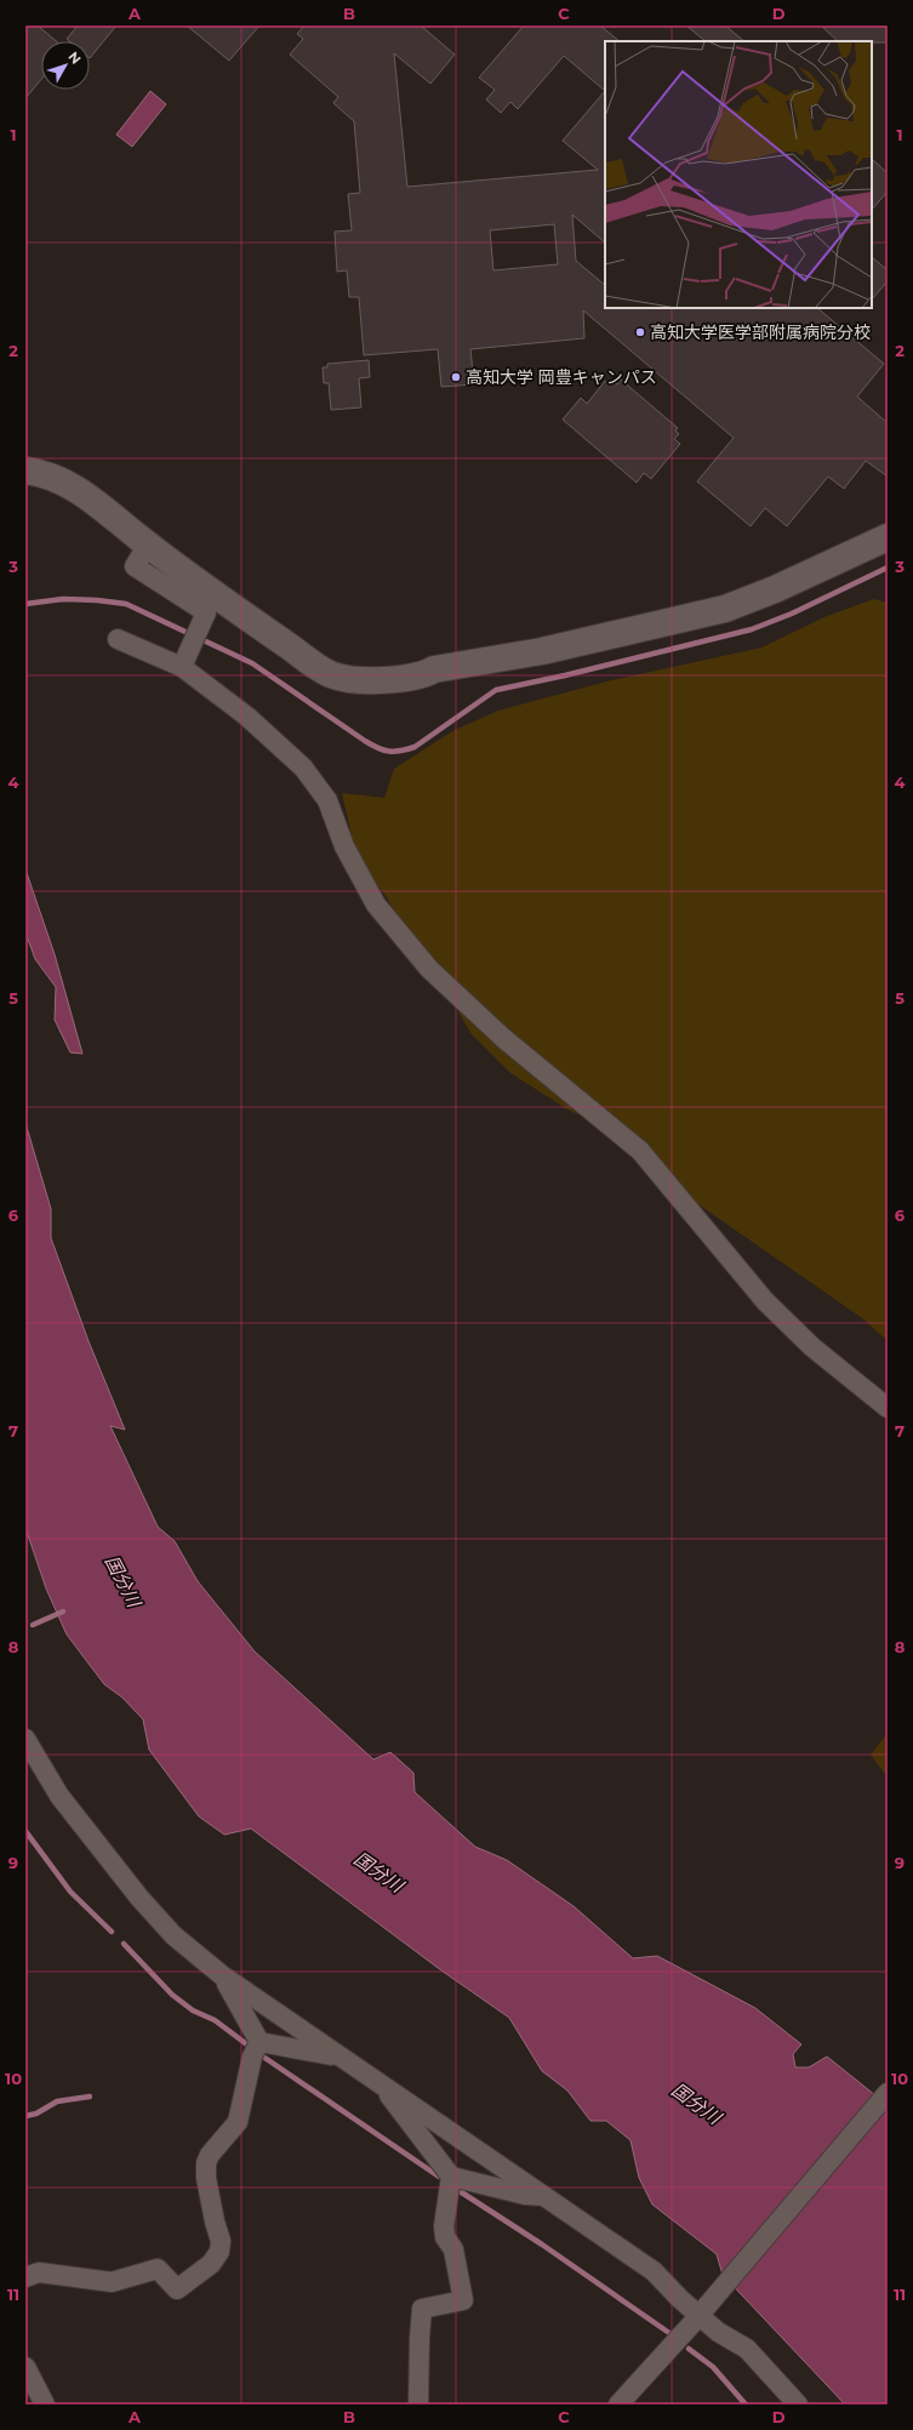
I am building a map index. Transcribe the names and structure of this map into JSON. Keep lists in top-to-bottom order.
{
  "water": ["国分川"],
  "places": ["高知大学医学部附属病院分校", "高知大学 岡豊キャンパス"],
  "north": "top right",
  "grid": {
    "columns": [
      "A",
      "B",
      "C",
      "D"
    ],
    "rows": [
      "1",
      "2",
      "3",
      "4",
      "5",
      "6",
      "7",
      "8",
      "9",
      "10",
      "11"
    ]
  }
}
